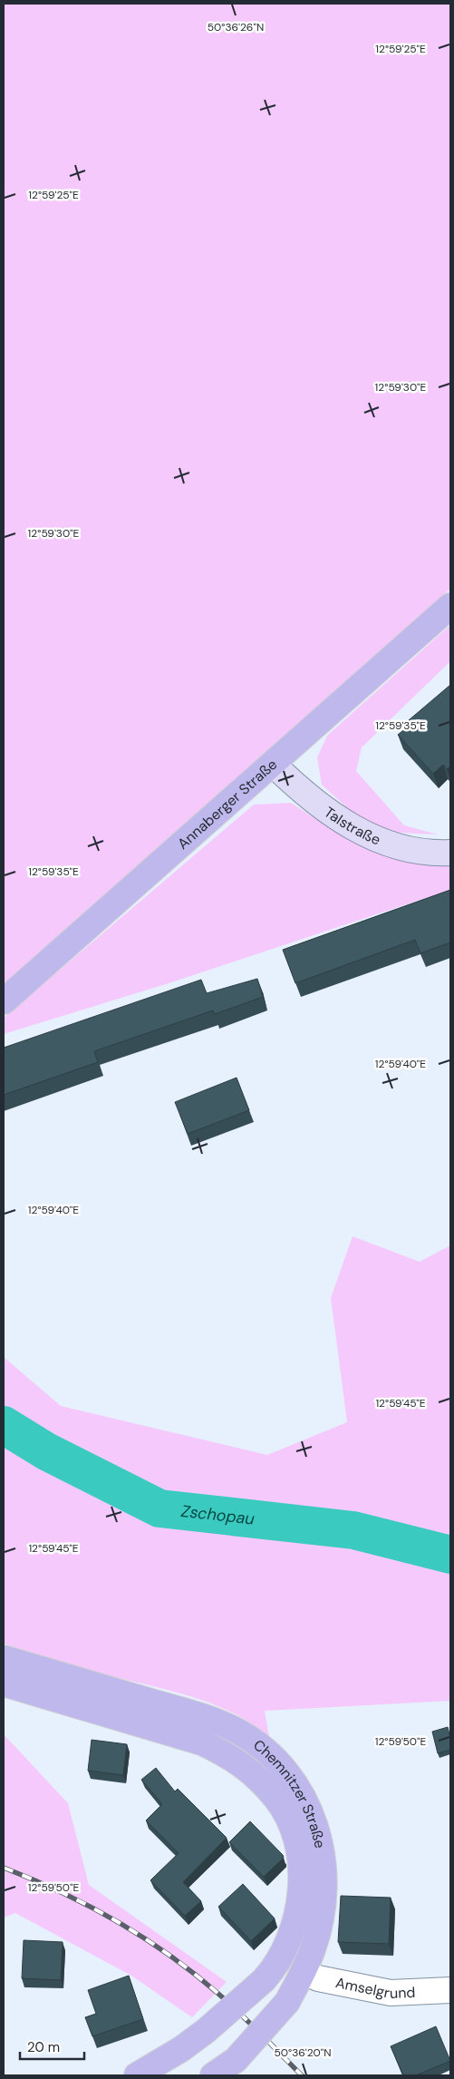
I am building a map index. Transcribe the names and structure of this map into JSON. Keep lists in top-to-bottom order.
{
  "streets": {
    "main road": ["Annaberger Straße", "Talstraße", "Chemnitzer Straße"],
    "street": ["Amselgrund"]
  },
  "crossings": [
    ["Annaberger Straße", "Talstraße"],
    ["Chemnitzer Straße", "Amselgrund"]
  ],
  "water": ["Zschopau"],
  "scale_bar": "20 m",
  "coordinates": [
    "50°36'26\"N",
    "12°59'25\"E",
    "12°59'30\"E",
    "12°59'35\"E",
    "12°59'40\"E",
    "12°59'45\"E",
    "12°59'50\"E",
    "50°36'20\"N"
  ]
}
